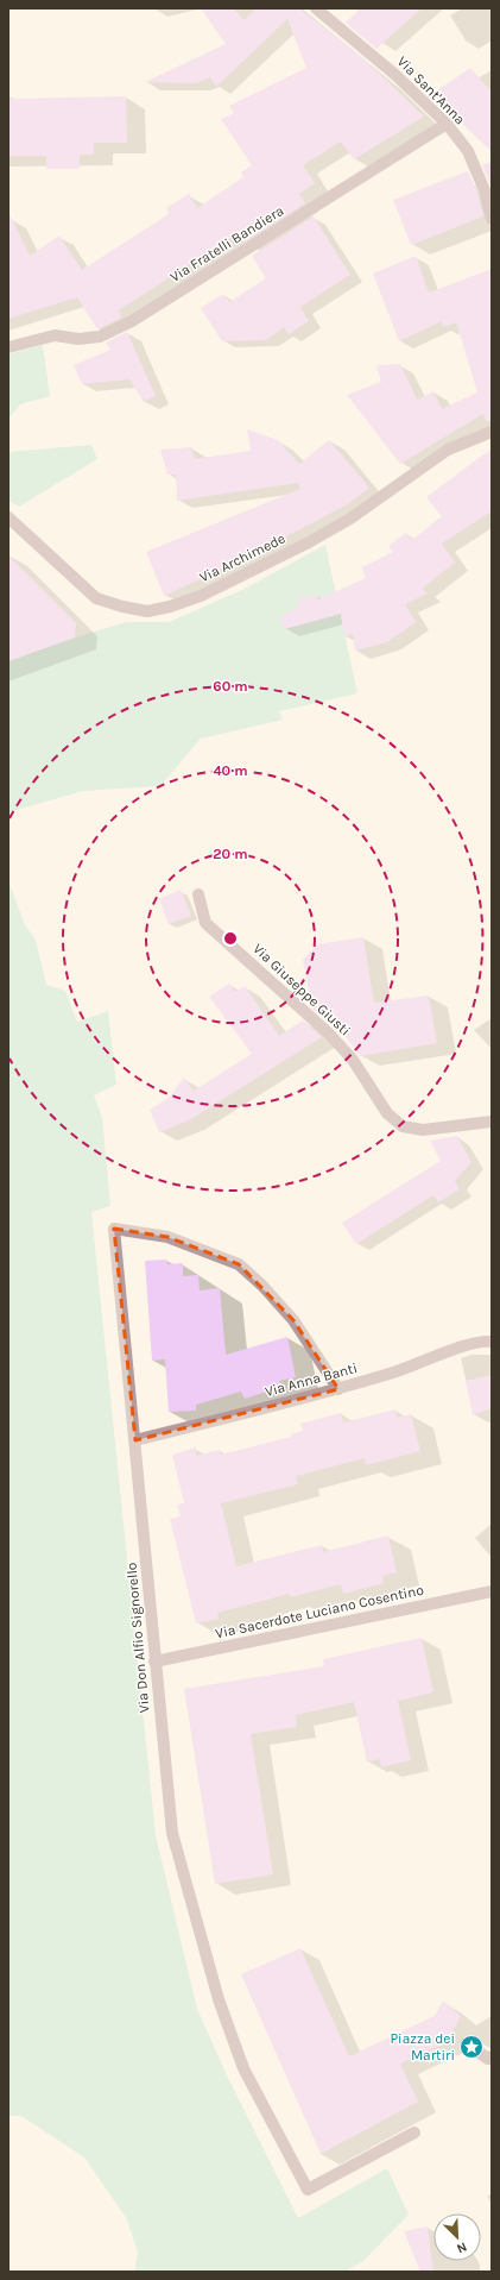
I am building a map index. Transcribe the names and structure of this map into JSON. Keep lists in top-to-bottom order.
{
  "streets": {
    "street": [
      "Via Sant'Anna",
      "Via Fratelli Bandiera",
      "Via Archimede",
      "Via Giuseppe Giusti",
      "Via Anna Banti",
      "Via Sacerdote Luciano Cosentino",
      "Via Don Alfio Signorello"
    ]
  },
  "crossings": [
    ["Via Sant'Anna", "Via Fratelli Bandiera"],
    ["Via Anna Banti", "Via Don Alfio Signorello"],
    ["Via Sacerdote Luciano Cosentino", "Via Don Alfio Signorello"]
  ],
  "places": {
    "place": ["Piazza dei Martiri"]
  },
  "north": "bottom right",
  "rings": ["60 m", "40 m", "20 m"]
}
